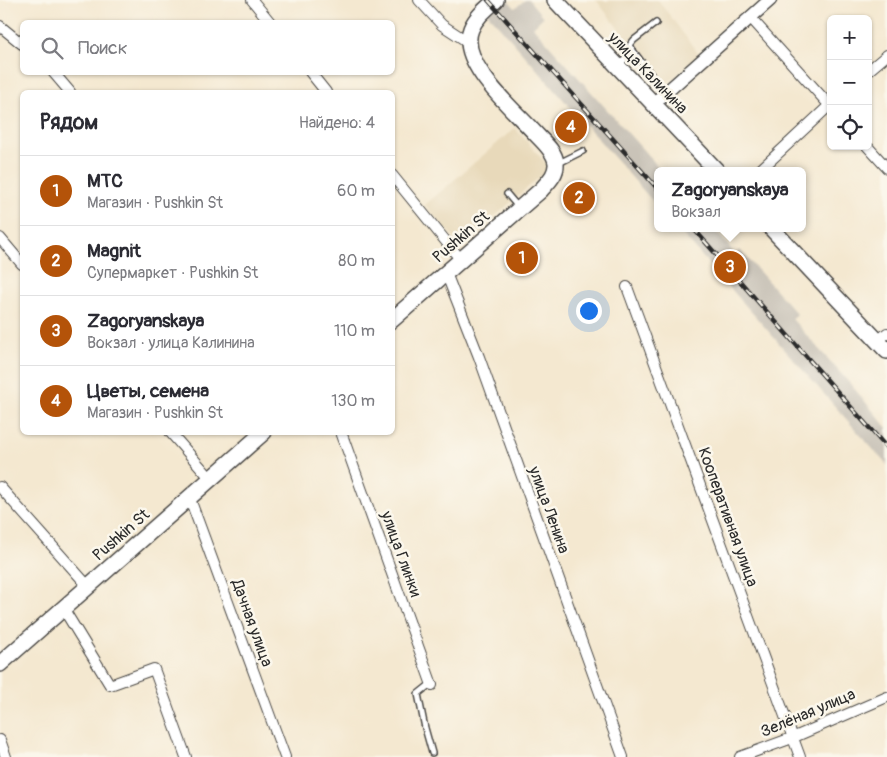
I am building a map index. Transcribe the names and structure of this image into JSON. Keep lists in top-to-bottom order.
{
  "streets": {
    "main road": ["улица Калинина", "Pushkin St"],
    "street": [
      "улица Ленина",
      "Кооперативная улица",
      "улица Глинки",
      "Дачная улица",
      "Зелёная улица"
    ]
  },
  "crossings": [
    ["Pushkin St", "улица Ленина"],
    ["Pushkin St", "Дачная улица"],
    ["Кооперативная улица", "Зелёная улица"]
  ],
  "page": {
    "map_buttons": ["+", "−"],
    "search": "Поиск",
    "heading": ["Рядом", "Найдено: 4"],
    "pins": [
      "4",
      "2",
      "1",
      "3"
    ],
    "list": [
      {
        "mark": "1",
        "name": "МТС",
        "note": "Магазин · Pushkin St",
        "value": "60 m"
      },
      {
        "mark": "2",
        "name": "Magnit",
        "note": "Супермаркет · Pushkin St",
        "value": "80 m"
      },
      {
        "mark": "3",
        "name": "Zagoryanskaya",
        "note": "Вокзал · улица Калинина",
        "value": "110 m"
      },
      {
        "mark": "4",
        "name": "Цветы, семена",
        "note": "Магазин · Pushkin St",
        "value": "130 m"
      }
    ],
    "popup": ["Zagoryanskaya", "Вокзал"]
  }
}
